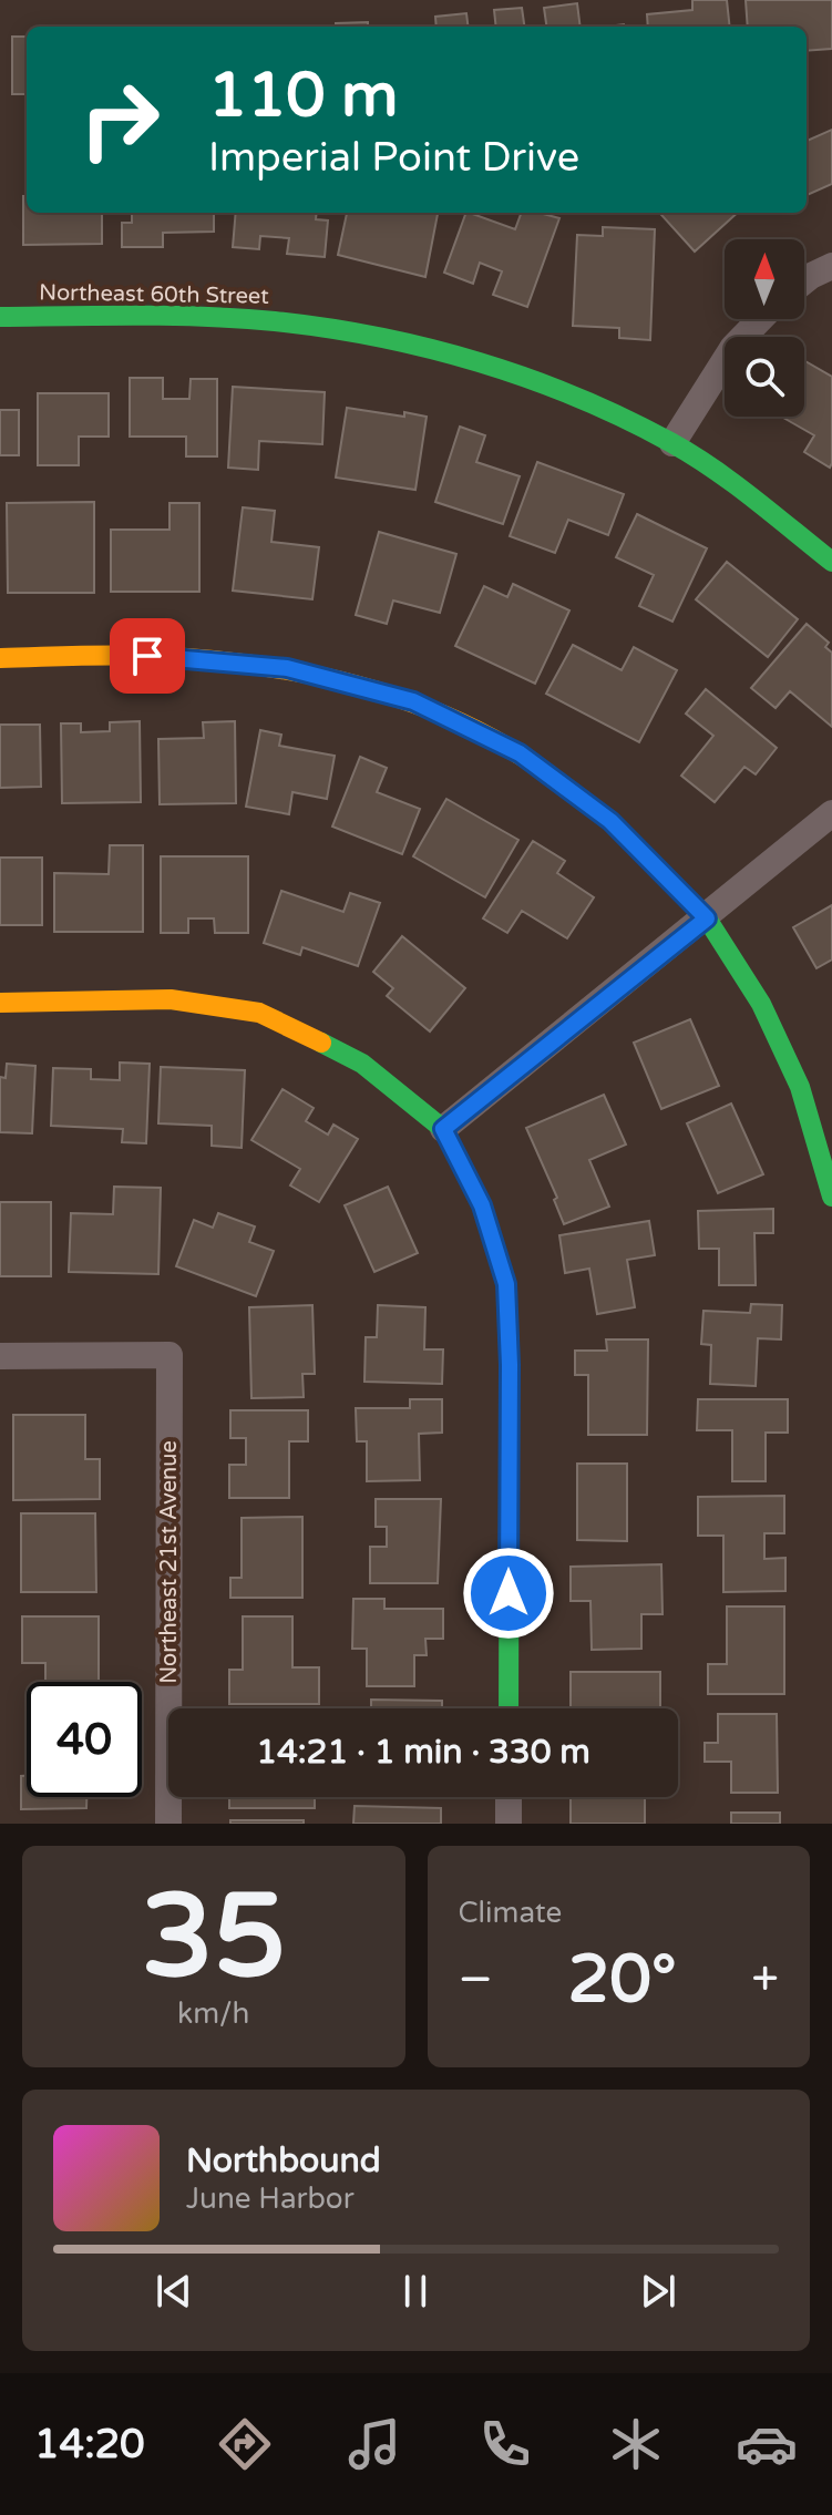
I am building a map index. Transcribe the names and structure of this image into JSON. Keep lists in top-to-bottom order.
{
  "streets": {
    "street": ["Northeast 60th Street", "Northeast 21st Avenue"]
  },
  "north": "top",
  "page": {
    "turn": ["110 m", "Imperial Point Drive"],
    "limit": "40",
    "trip": "14:21 · 1 min · 330 m",
    "tile": [
      ["35", "km/h"],
      "Climate"
    ],
    "heat": ["−", "20°", "+"],
    "song": ["Northbound", "June Harbor"],
    "tabs": "14:20"
  }
}
